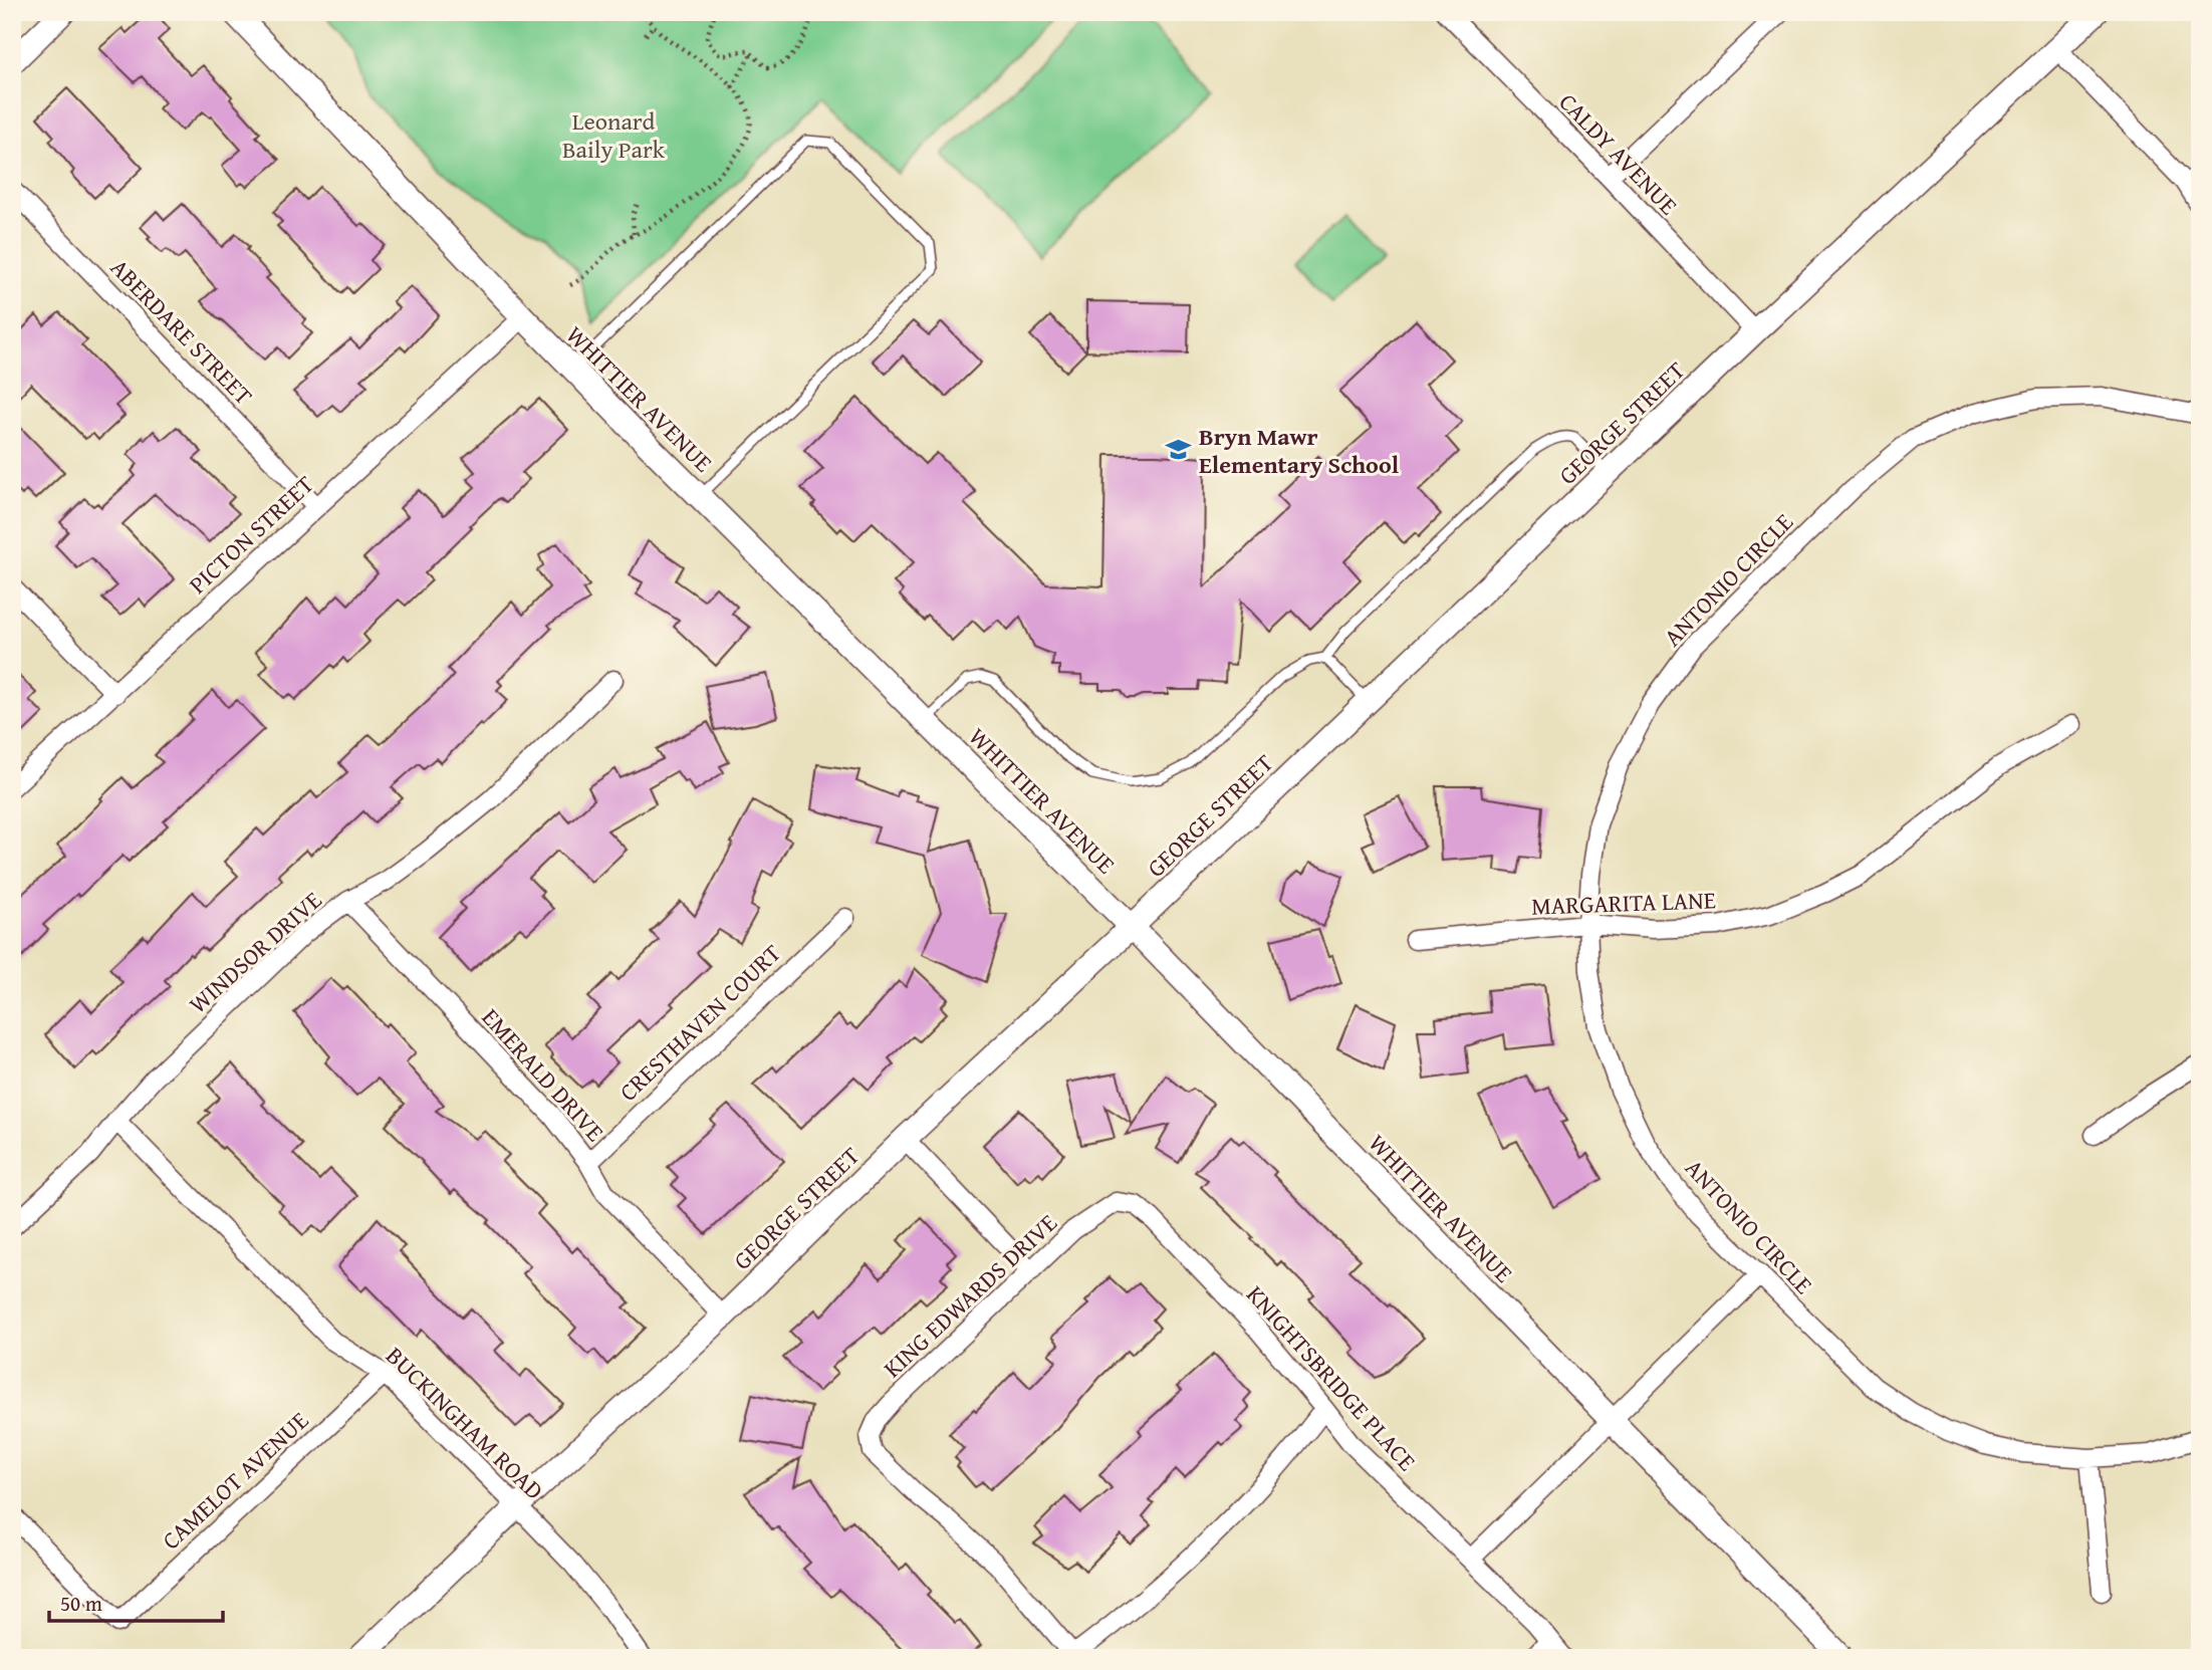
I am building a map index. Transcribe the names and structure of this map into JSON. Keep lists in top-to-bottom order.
{
  "streets": {
    "street": [
      "CALDY AVENUE",
      "ABERDARE STREET",
      "WHITTIER AVENUE",
      "GEORGE STREET",
      "PICTON STREET",
      "ANTONIO CIRCLE",
      "MARGARITA LANE",
      "WINDSOR DRIVE",
      "CRESTHAVEN COURT",
      "EMERALD DRIVE",
      "KING EDWARDS DRIVE",
      "KNIGHTSBRIDGE PLACE",
      "BUCKINGHAM ROAD",
      "CAMELOT AVENUE"
    ]
  },
  "crossings": [
    ["CALDY AVENUE", "GEORGE STREET"],
    ["ABERDARE STREET", "PICTON STREET"],
    ["WHITTIER AVENUE", "GEORGE STREET"],
    ["WHITTIER AVENUE", "PICTON STREET"],
    ["GEORGE STREET", "EMERALD DRIVE"],
    ["GEORGE STREET", "BUCKINGHAM ROAD"],
    ["ANTONIO CIRCLE", "MARGARITA LANE"],
    ["WINDSOR DRIVE", "EMERALD DRIVE"],
    ["WINDSOR DRIVE", "BUCKINGHAM ROAD"],
    ["CRESTHAVEN COURT", "EMERALD DRIVE"],
    ["KING EDWARDS DRIVE", "KNIGHTSBRIDGE PLACE"],
    ["BUCKINGHAM ROAD", "CAMELOT AVENUE"]
  ],
  "parks": ["Leonard Baily Park"],
  "places": {
    "school or university": ["Bryn Mawr Elementary School"]
  },
  "scale_bar": "50 m"
}
